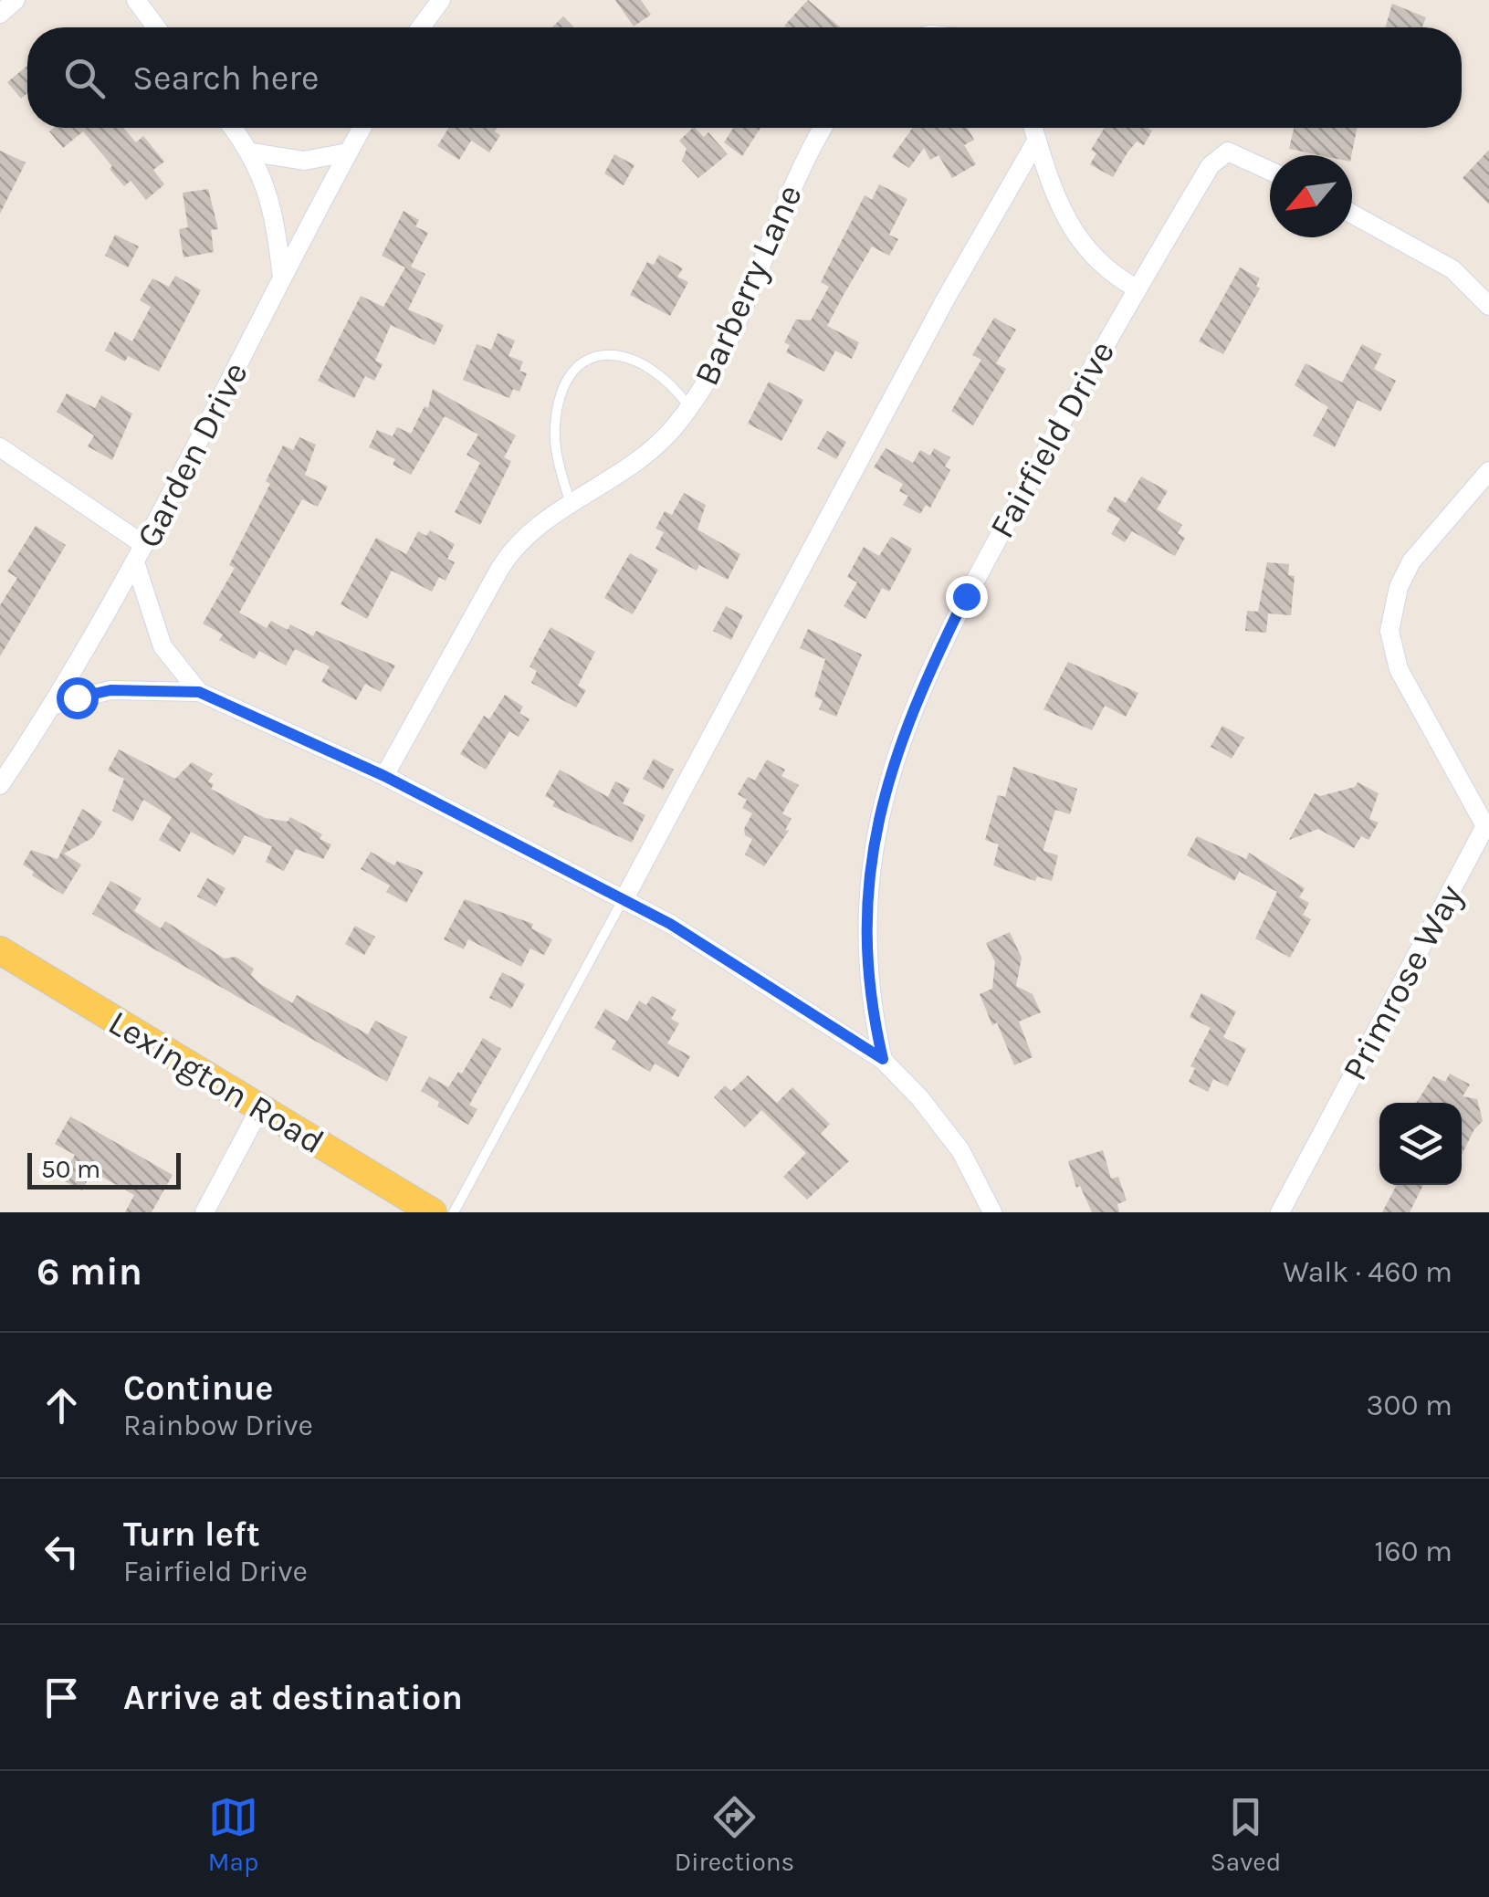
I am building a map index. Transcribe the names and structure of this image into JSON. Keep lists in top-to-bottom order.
{
  "streets": {
    "main road": ["Lexington Road"],
    "street": [
      "Barberry Lane",
      "Fairfield Drive",
      "Garden Drive",
      "Primrose Way"
    ]
  },
  "scale_bar": "50 m",
  "north": "bottom left",
  "page": {
    "search": "Search here",
    "scale": "50 m",
    "heading": ["6 min", "Walk · 460 m"],
    "list": [
      ["Continue", "Rainbow Drive", "300 m"],
      ["Turn left", "Fairfield Drive", "160 m"],
      "Arrive at destination"
    ],
    "nav": ["Map", "Directions", "Saved"]
  }
}
